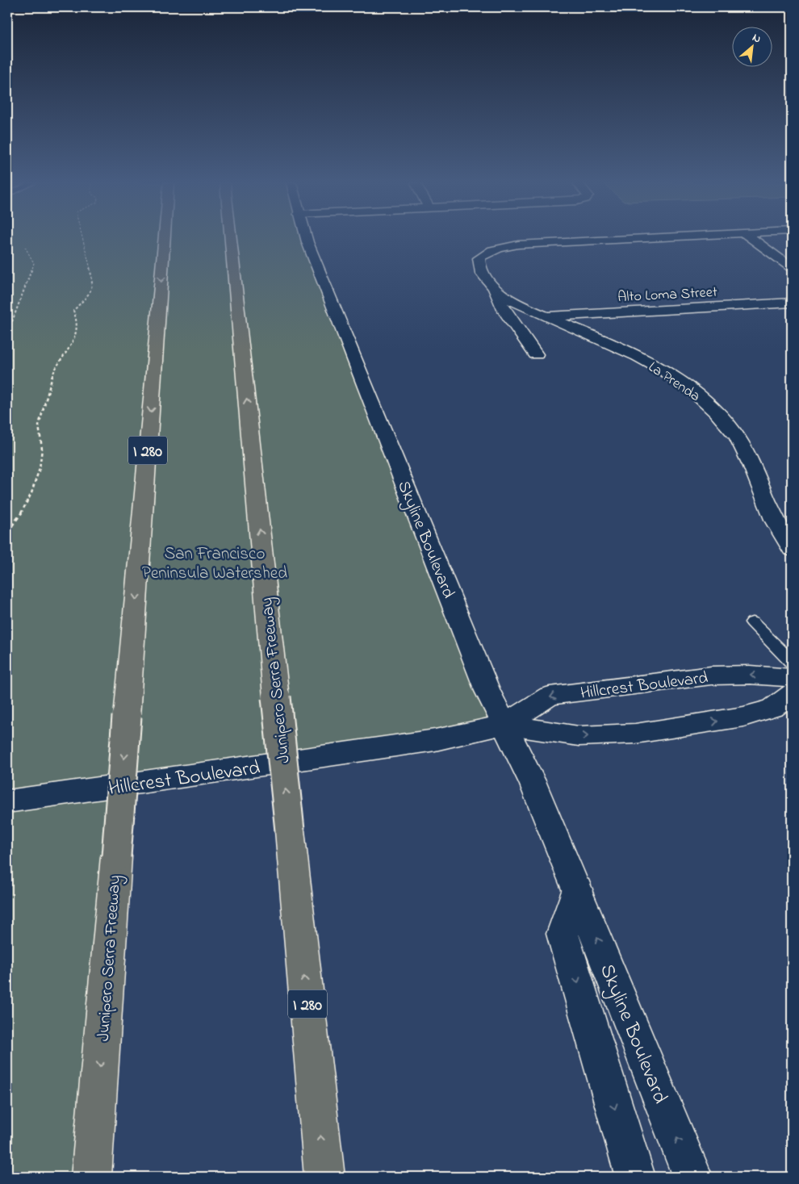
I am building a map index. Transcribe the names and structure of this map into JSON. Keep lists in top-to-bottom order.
{
  "streets": {
    "highway": ["I 280", "Junipero Serra Freeway"],
    "street": [
      "Alto Loma Street",
      "La Prenda",
      "Skyline Boulevard",
      "Hillcrest Boulevard"
    ]
  },
  "crossings": [
    ["Alto Loma Street", "La Prenda"],
    ["Skyline Boulevard", "Hillcrest Boulevard"]
  ],
  "parks": ["San Francisco Peninsula Watershed"],
  "north": "top right"
}
